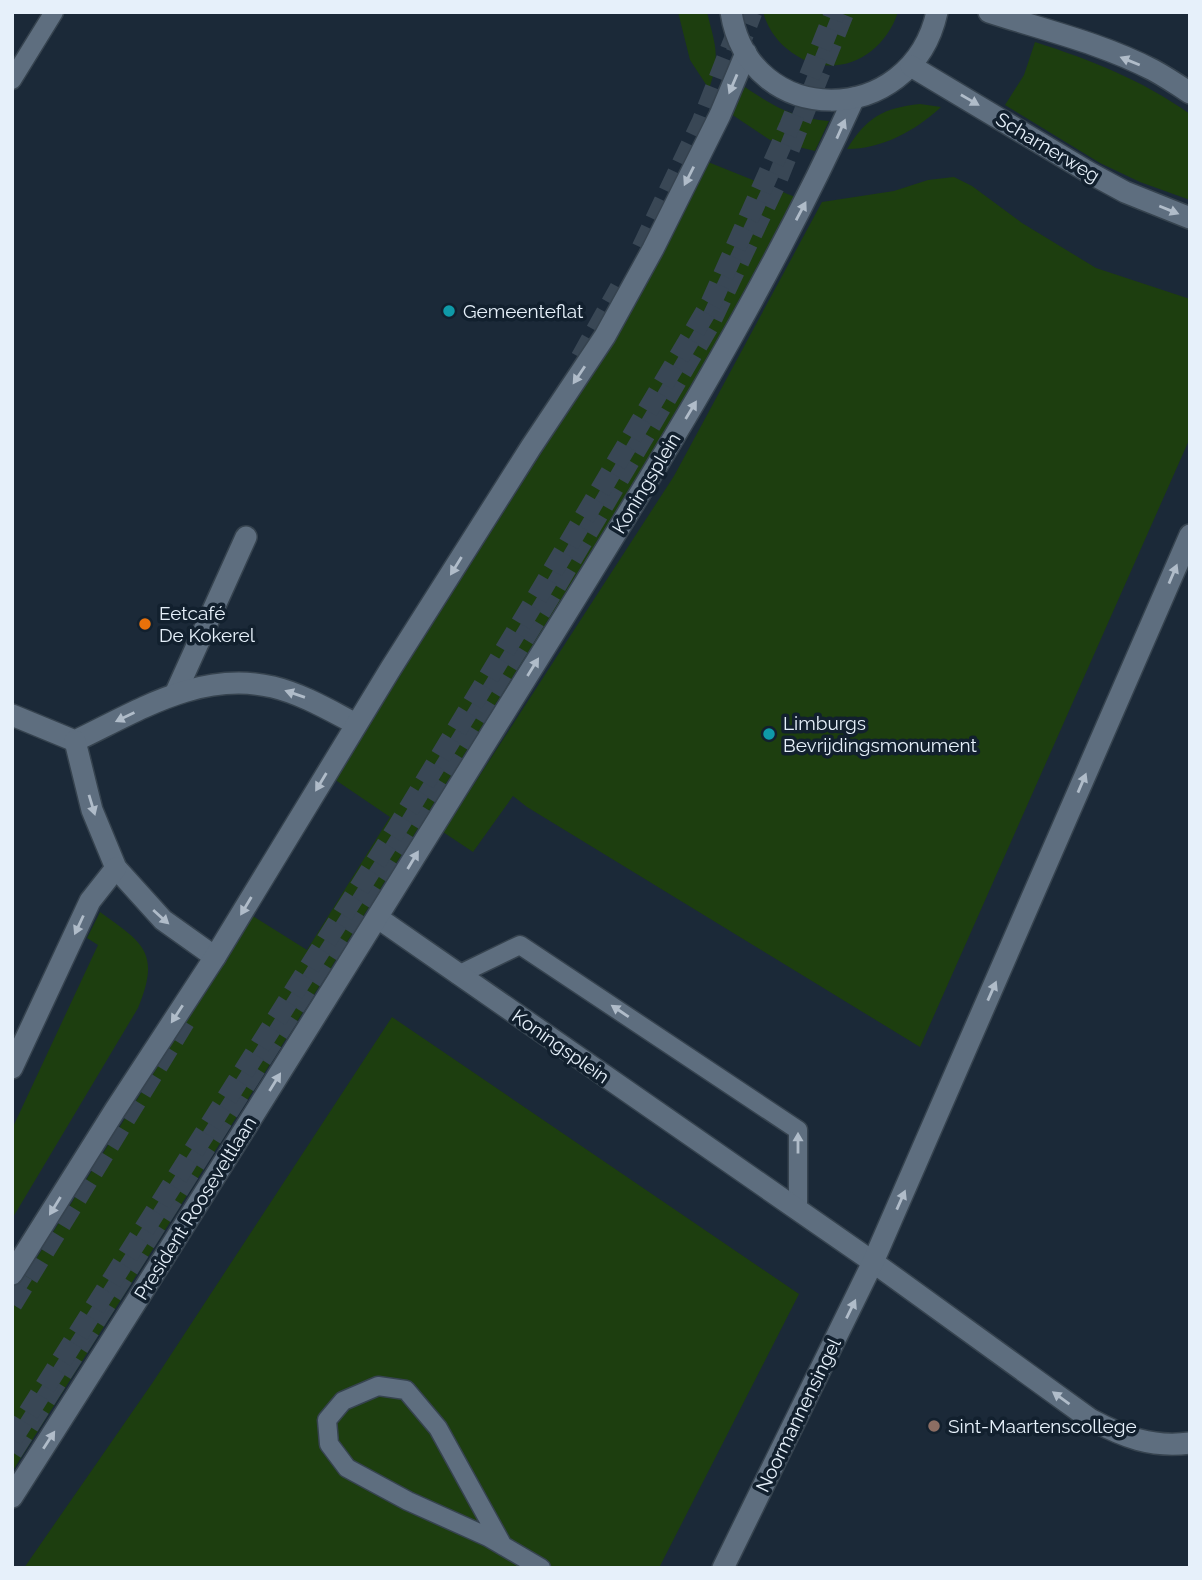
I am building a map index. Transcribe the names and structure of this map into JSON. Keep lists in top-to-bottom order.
{
  "streets": {
    "street": [
      "Scharnerweg",
      "Koningsplein",
      "President Rooseveltlaan",
      "Noormannensingel"
    ]
  },
  "crossings": [
    ["Koningsplein", "President Rooseveltlaan"],
    ["Koningsplein", "Noormannensingel"]
  ],
  "one_way": ["Noormannensingel"],
  "places": [
    "Gemeenteflat",
    "Eetcafé De Kokerel",
    "Limburgs Bevrijdingsmonument",
    "Sint-Maartenscollege"
  ]
}
